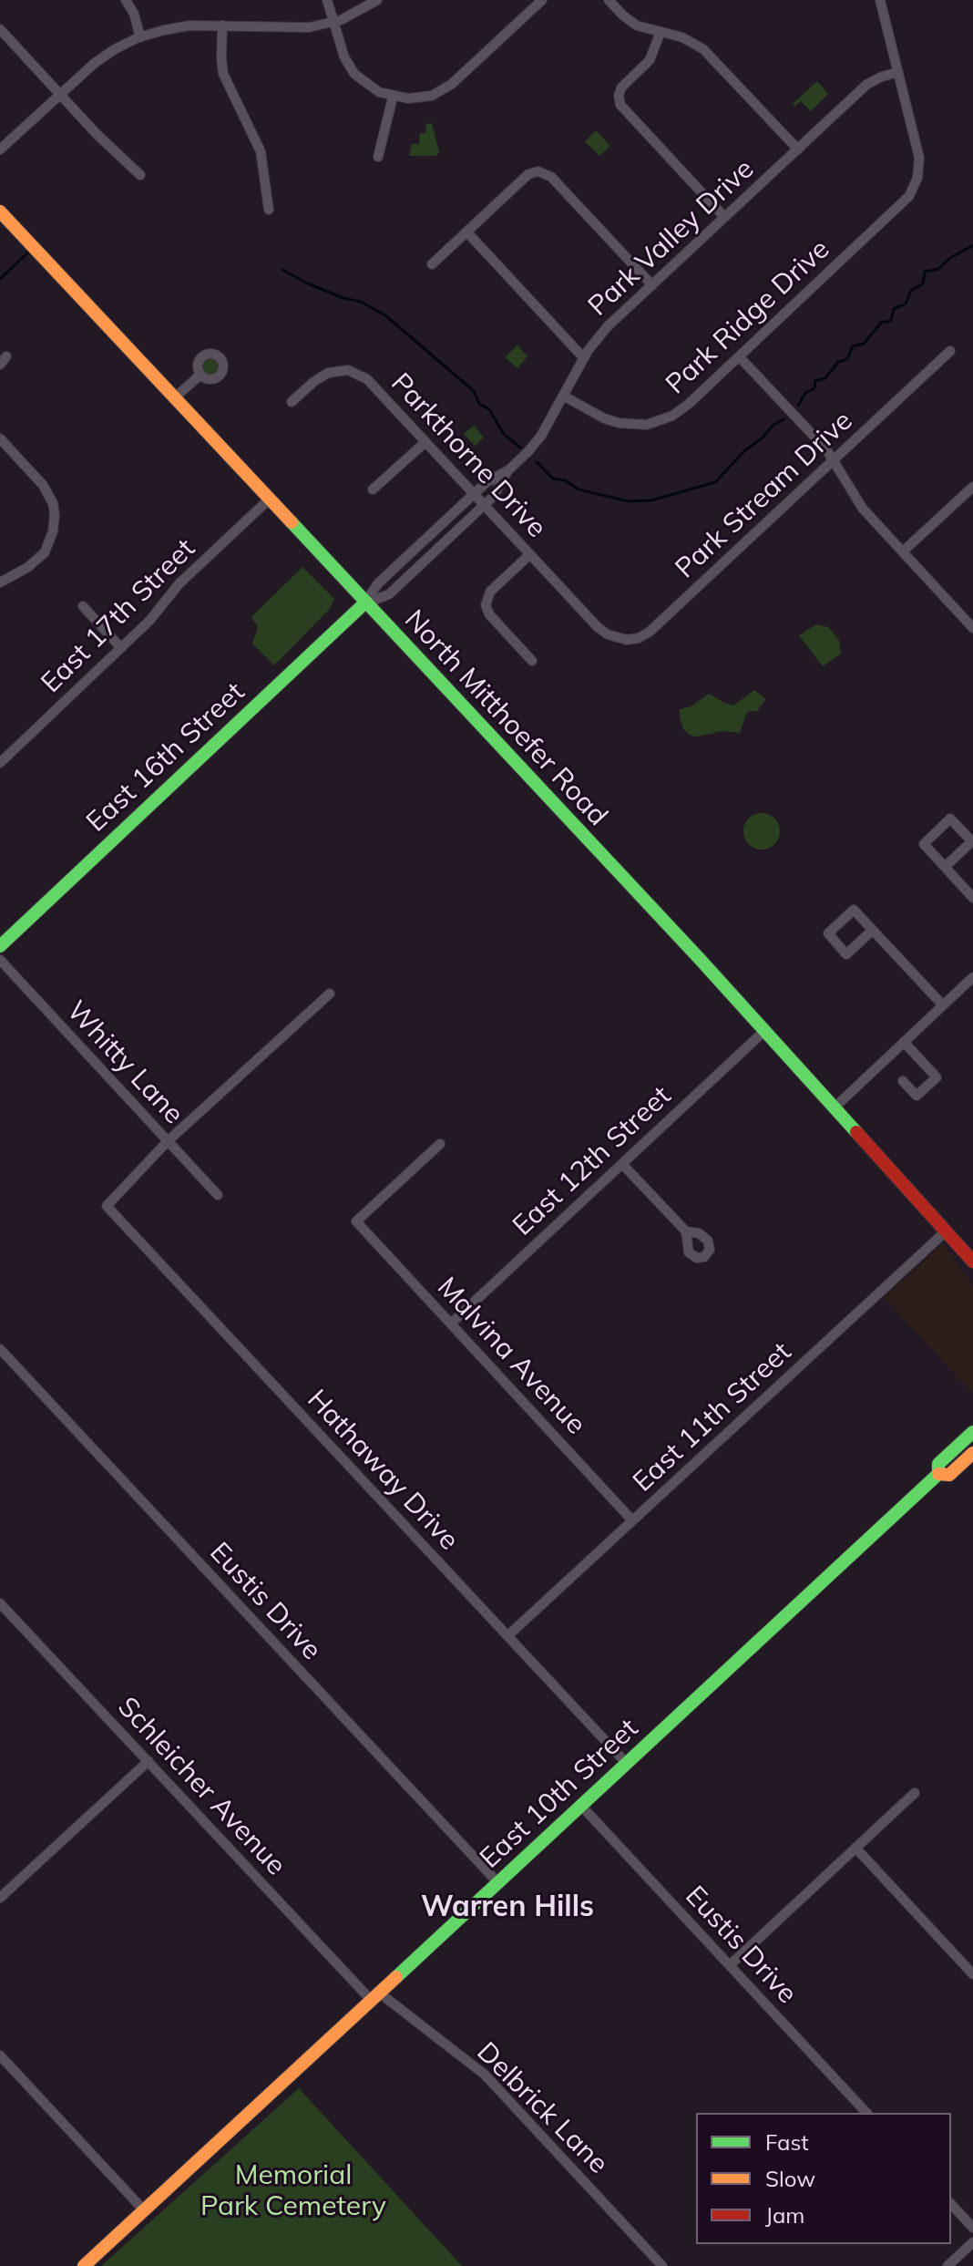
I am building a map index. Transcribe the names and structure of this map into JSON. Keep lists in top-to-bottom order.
{
  "streets": {
    "main road": ["North Mitthoefer Road", "East 16th Street", "East 10th Street"],
    "street": [
      "Park Valley Drive",
      "Park Ridge Drive",
      "Parkthorne Drive",
      "Park Stream Drive",
      "East 17th Street",
      "Whitty Lane",
      "East 12th Street",
      "Malvina Avenue",
      "East 11th Street",
      "Hathaway Drive",
      "Eustis Drive",
      "Schleicher Avenue",
      "Delbrick Lane"
    ]
  },
  "crossings": [
    ["Park Valley Drive", "Park Ridge Drive"],
    ["Park Valley Drive", "Parkthorne Drive"],
    ["Park Valley Drive", "North Mitthoefer Road"],
    ["Park Valley Drive", "East 16th Street"],
    ["Parkthorne Drive", "Park Stream Drive"],
    ["East 17th Street", "North Mitthoefer Road"],
    ["North Mitthoefer Road", "East 16th Street"],
    ["North Mitthoefer Road", "East 12th Street"],
    ["North Mitthoefer Road", "East 11th Street"],
    ["Whitty Lane", "Hathaway Drive"],
    ["East 12th Street", "Malvina Avenue"],
    ["Malvina Avenue", "East 11th Street"],
    ["East 11th Street", "Hathaway Drive"],
    ["Hathaway Drive", "East 10th Street"],
    ["Eustis Drive", "East 10th Street"],
    ["Schleicher Avenue", "East 10th Street"],
    ["Schleicher Avenue", "Delbrick Lane"],
    ["East 10th Street", "Delbrick Lane"]
  ],
  "districts": ["Warren Hills"],
  "parks": ["Memorial Park Cemetery"],
  "legend": ["Fast", "Slow", "Jam"]
}
